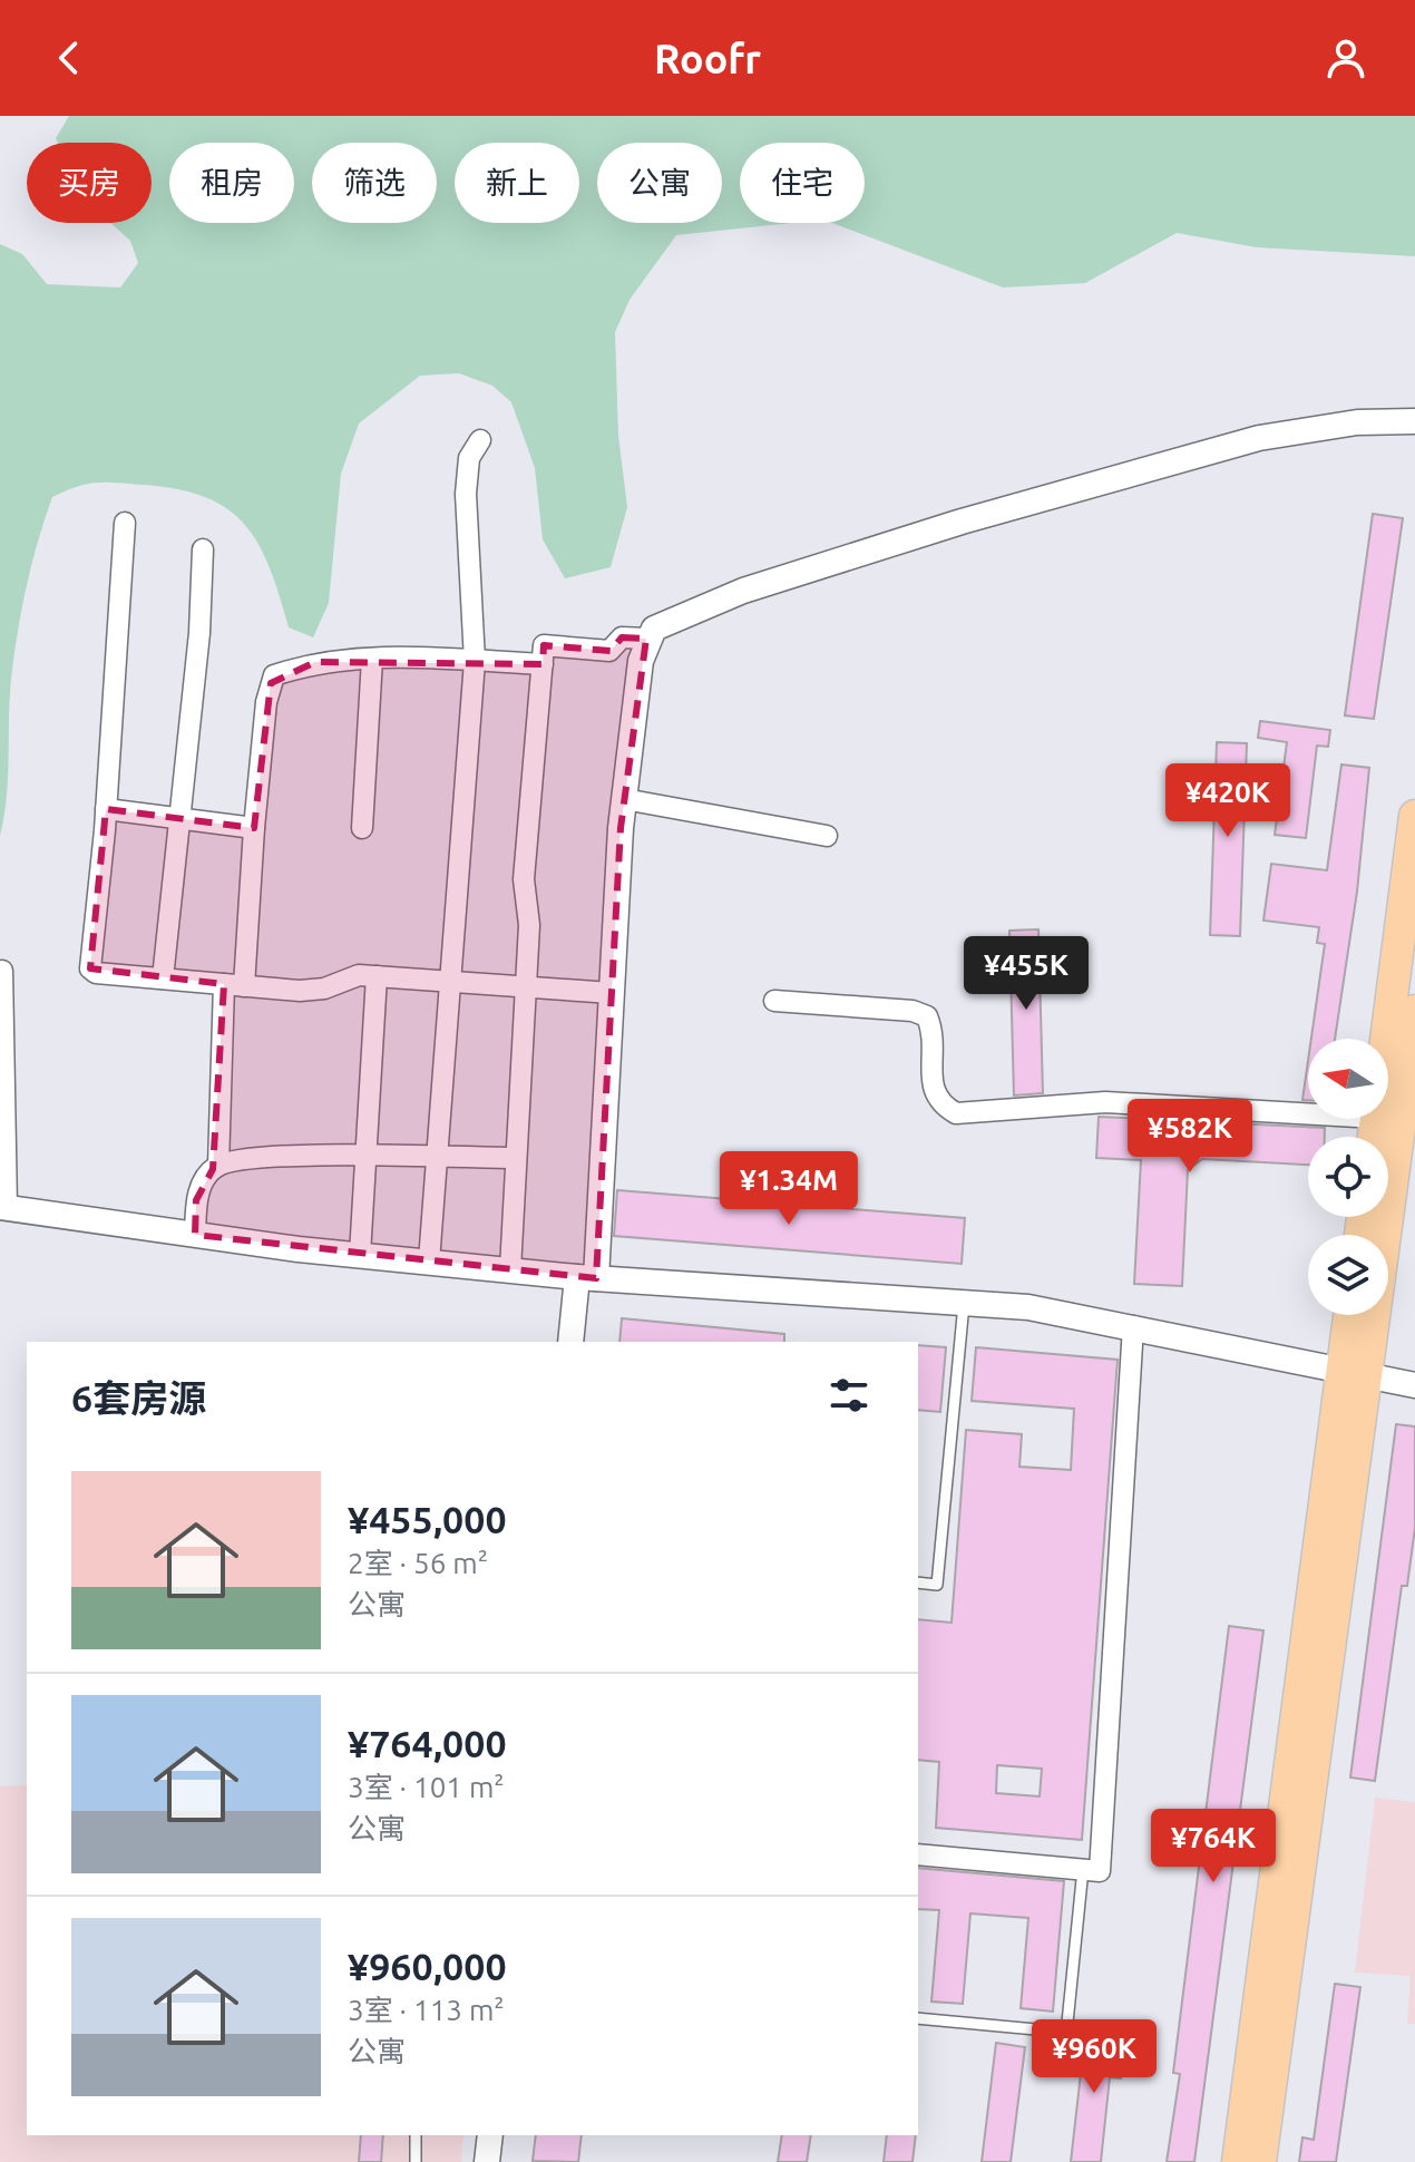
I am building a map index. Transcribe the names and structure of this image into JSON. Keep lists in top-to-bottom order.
{
  "north": "left",
  "page": {
    "header": "Roofr",
    "chip": [
      "买房",
      "租房",
      "筛选",
      "新上",
      "公寓",
      "住宅"
    ],
    "price": [
      "¥420K",
      "¥455K",
      "¥582K",
      "¥1.34M",
      "¥764K",
      "¥960K"
    ],
    "heading": "6套房源",
    "list": [
      {
        "name": "¥455,000",
        "note": "2室 · 56 m² · 公寓"
      },
      {
        "name": "¥764,000",
        "note": "3室 · 101 m² · 公寓"
      },
      {
        "name": "¥960,000",
        "note": "3室 · 113 m² · 公寓"
      }
    ]
  }
}
